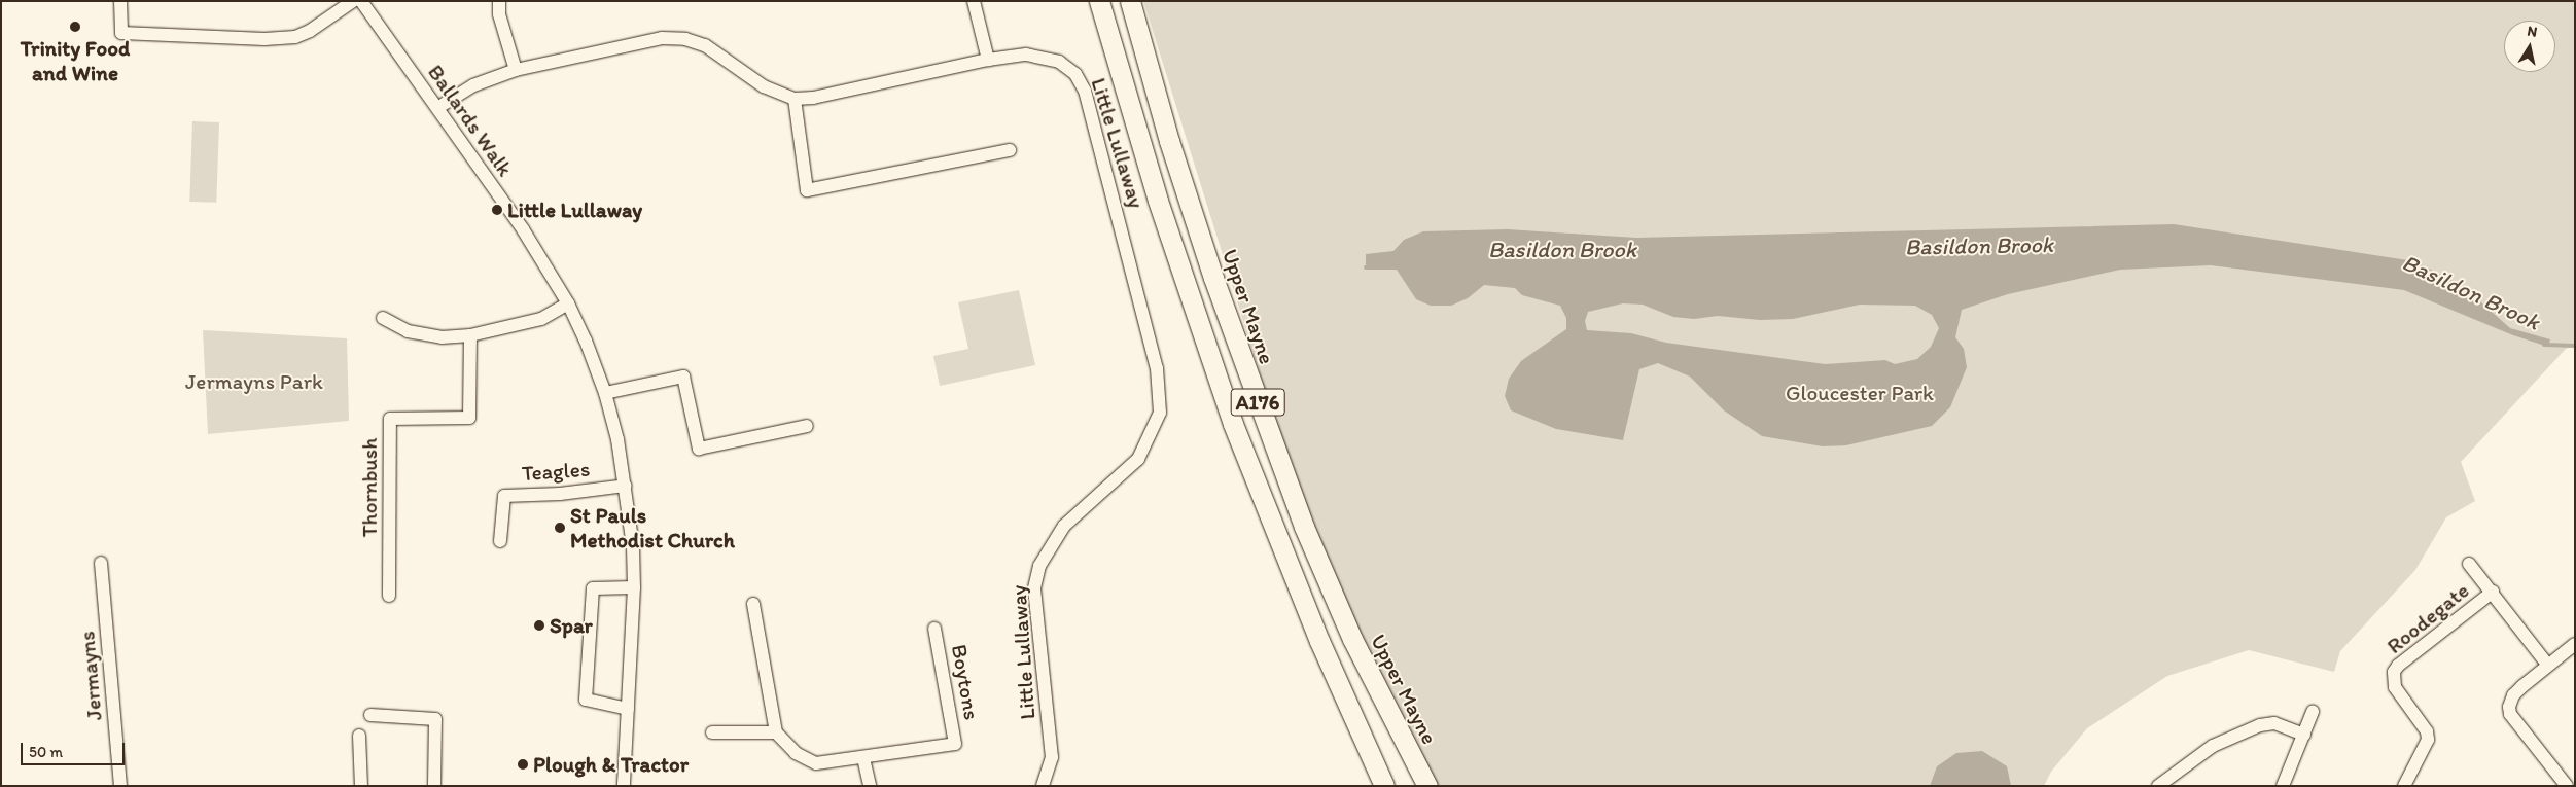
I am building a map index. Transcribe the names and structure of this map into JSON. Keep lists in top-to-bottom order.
{
  "streets": {
    "main road": ["Upper Mayne", "A176"],
    "street": [
      "Ballards Walk",
      "Little Lullaway",
      "Teagles",
      "Thornbush",
      "Roodegate",
      "Jermayns",
      "Boytons"
    ]
  },
  "crossings": [
    ["Ballards Walk", "Little Lullaway"],
    ["Ballards Walk", "Teagles"]
  ],
  "water": ["Basildon Brook"],
  "parks": ["Jermayns Park", "Gloucester Park"],
  "places": [
    "Trinity Food and Wine",
    "Little Lullaway",
    "St Pauls Methodist Church",
    "Spar",
    "Plough & Tractor"
  ],
  "scale_bar": "50 m",
  "north": "top"
}
